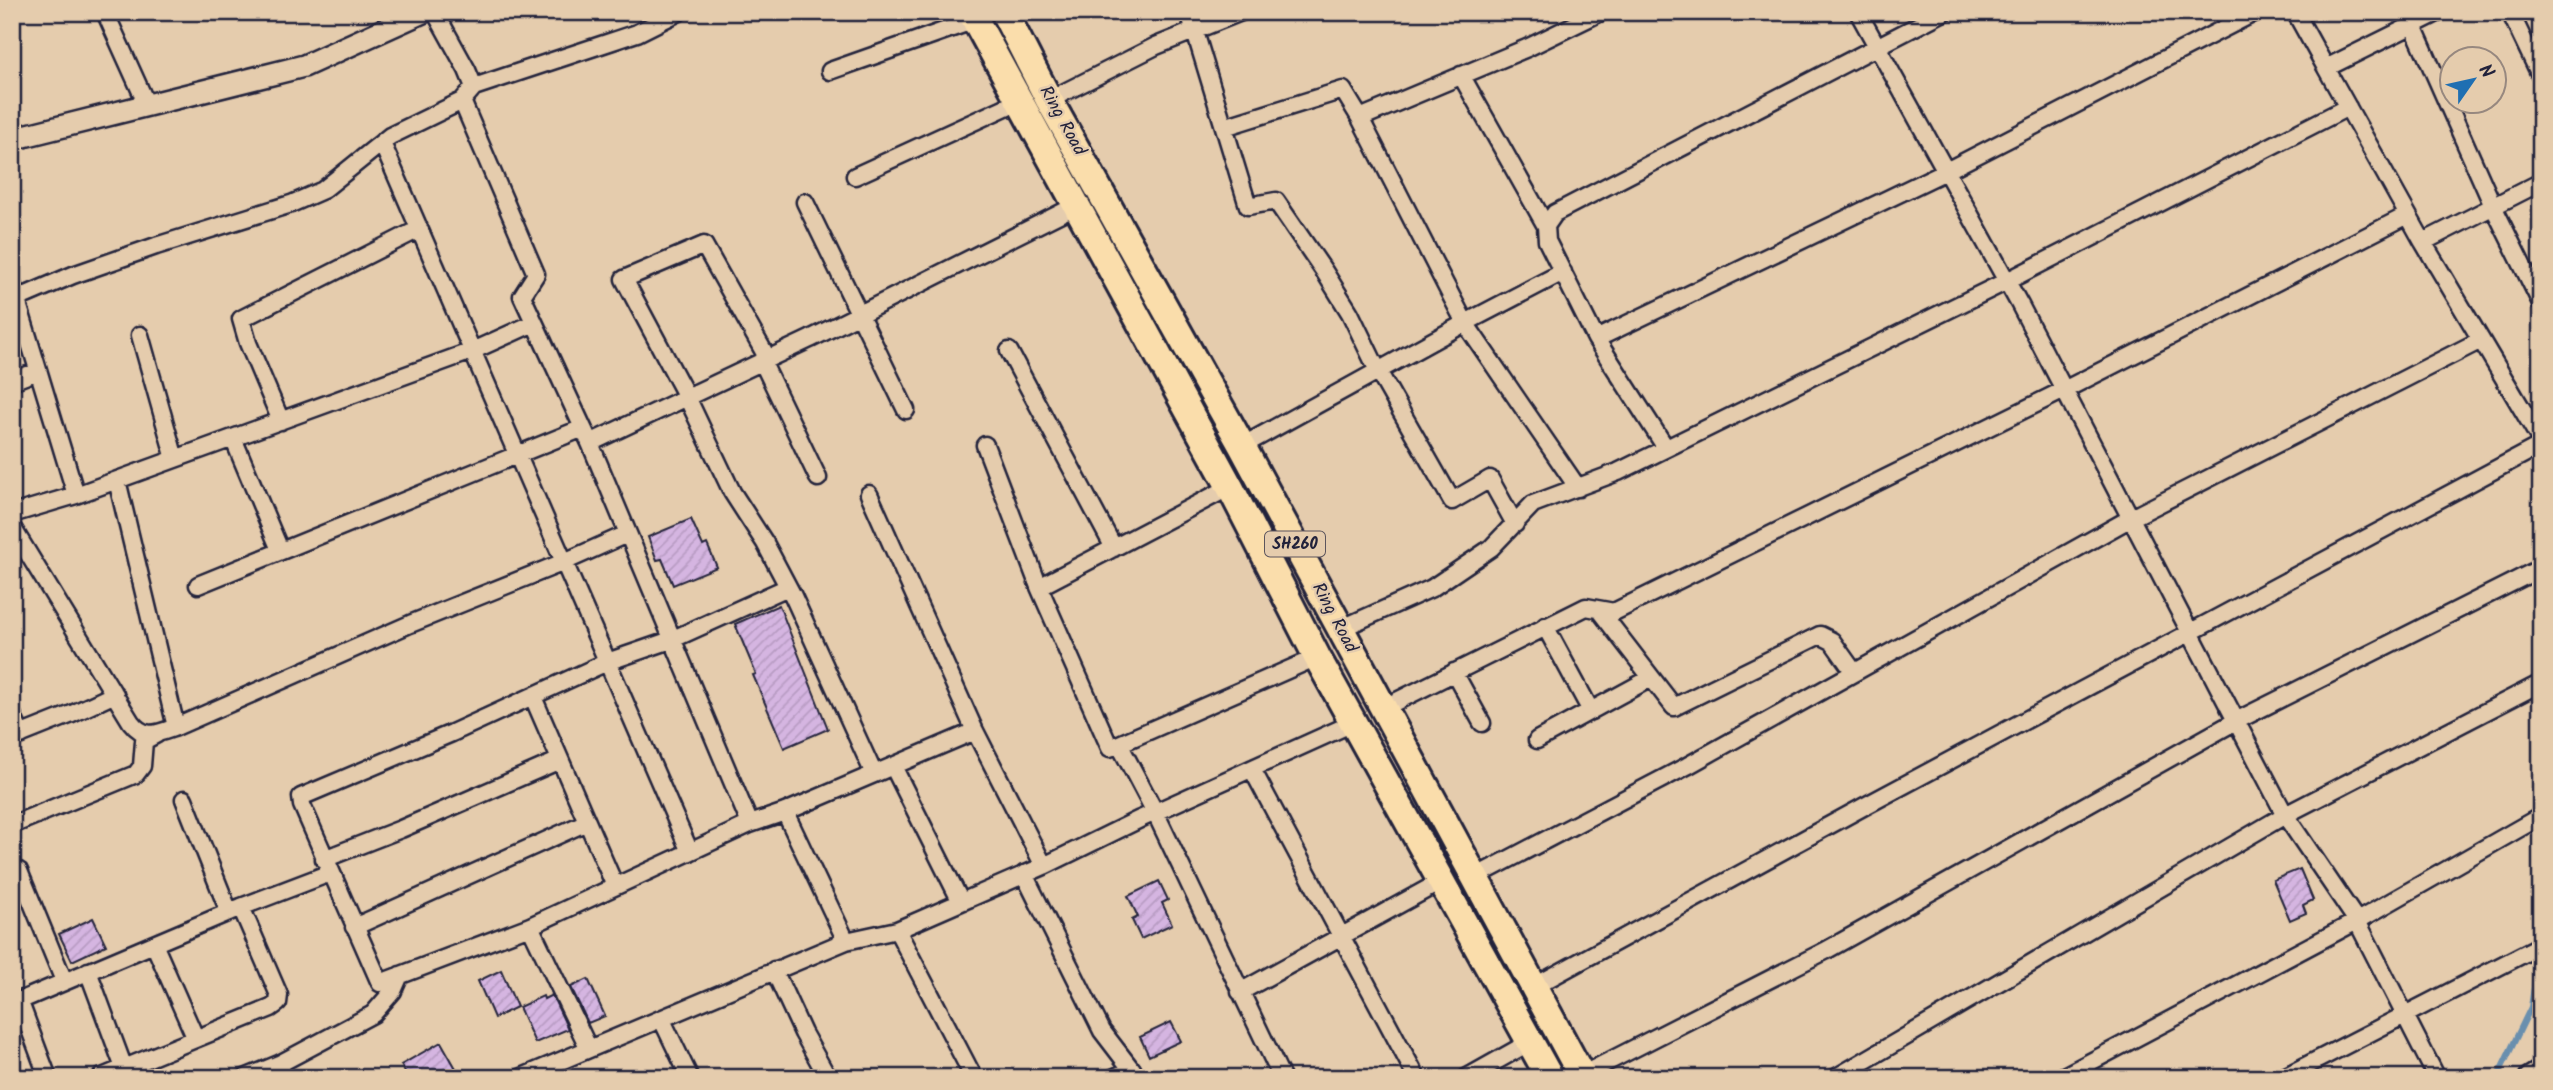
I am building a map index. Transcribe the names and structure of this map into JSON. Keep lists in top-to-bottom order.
{
  "streets": {
    "highway": ["Ring Road", "SH260"]
  },
  "north": "top right"
}
